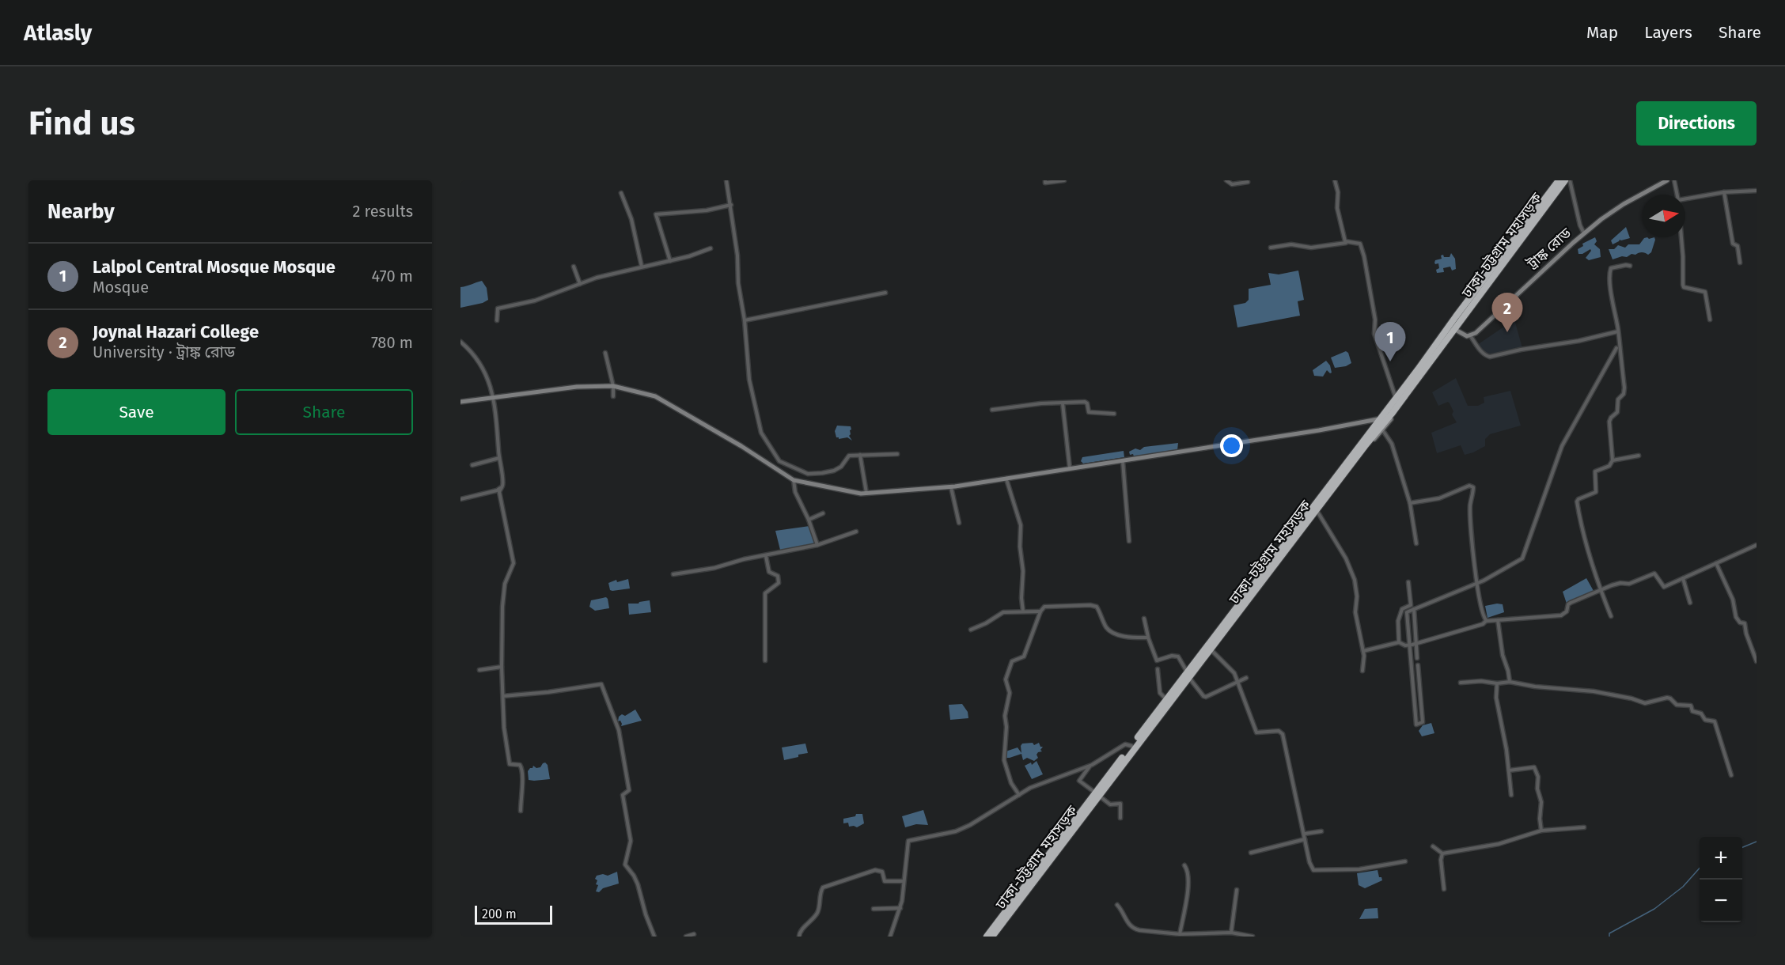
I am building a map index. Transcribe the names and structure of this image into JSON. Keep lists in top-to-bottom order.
{
  "streets": {
    "highway": ["ঢাকা-চট্টগ্রাম মহাসড়ক"],
    "main road": ["ট্রাঙ্ক রোড"]
  },
  "scale_bar": "200 m",
  "north": "right",
  "page": {
    "header": "Atlasly",
    "nav": ["Map", "Layers", "Share"],
    "buttons": [
      "Directions",
      ["Save", "Share"]
    ],
    "title": "Find us",
    "heading": ["Nearby", "2 results"],
    "list": [
      {
        "mark": "1",
        "name": "Lalpol Central Mosque Mosque",
        "note": "Mosque",
        "value": "470 m"
      },
      {
        "mark": "2",
        "name": "Joynal Hazari College",
        "note": "University · ট্রাঙ্ক রোড",
        "value": "780 m"
      }
    ],
    "pins": ["2", "1"],
    "map_buttons": ["+", "−"],
    "scale": "200 m"
  }
}
